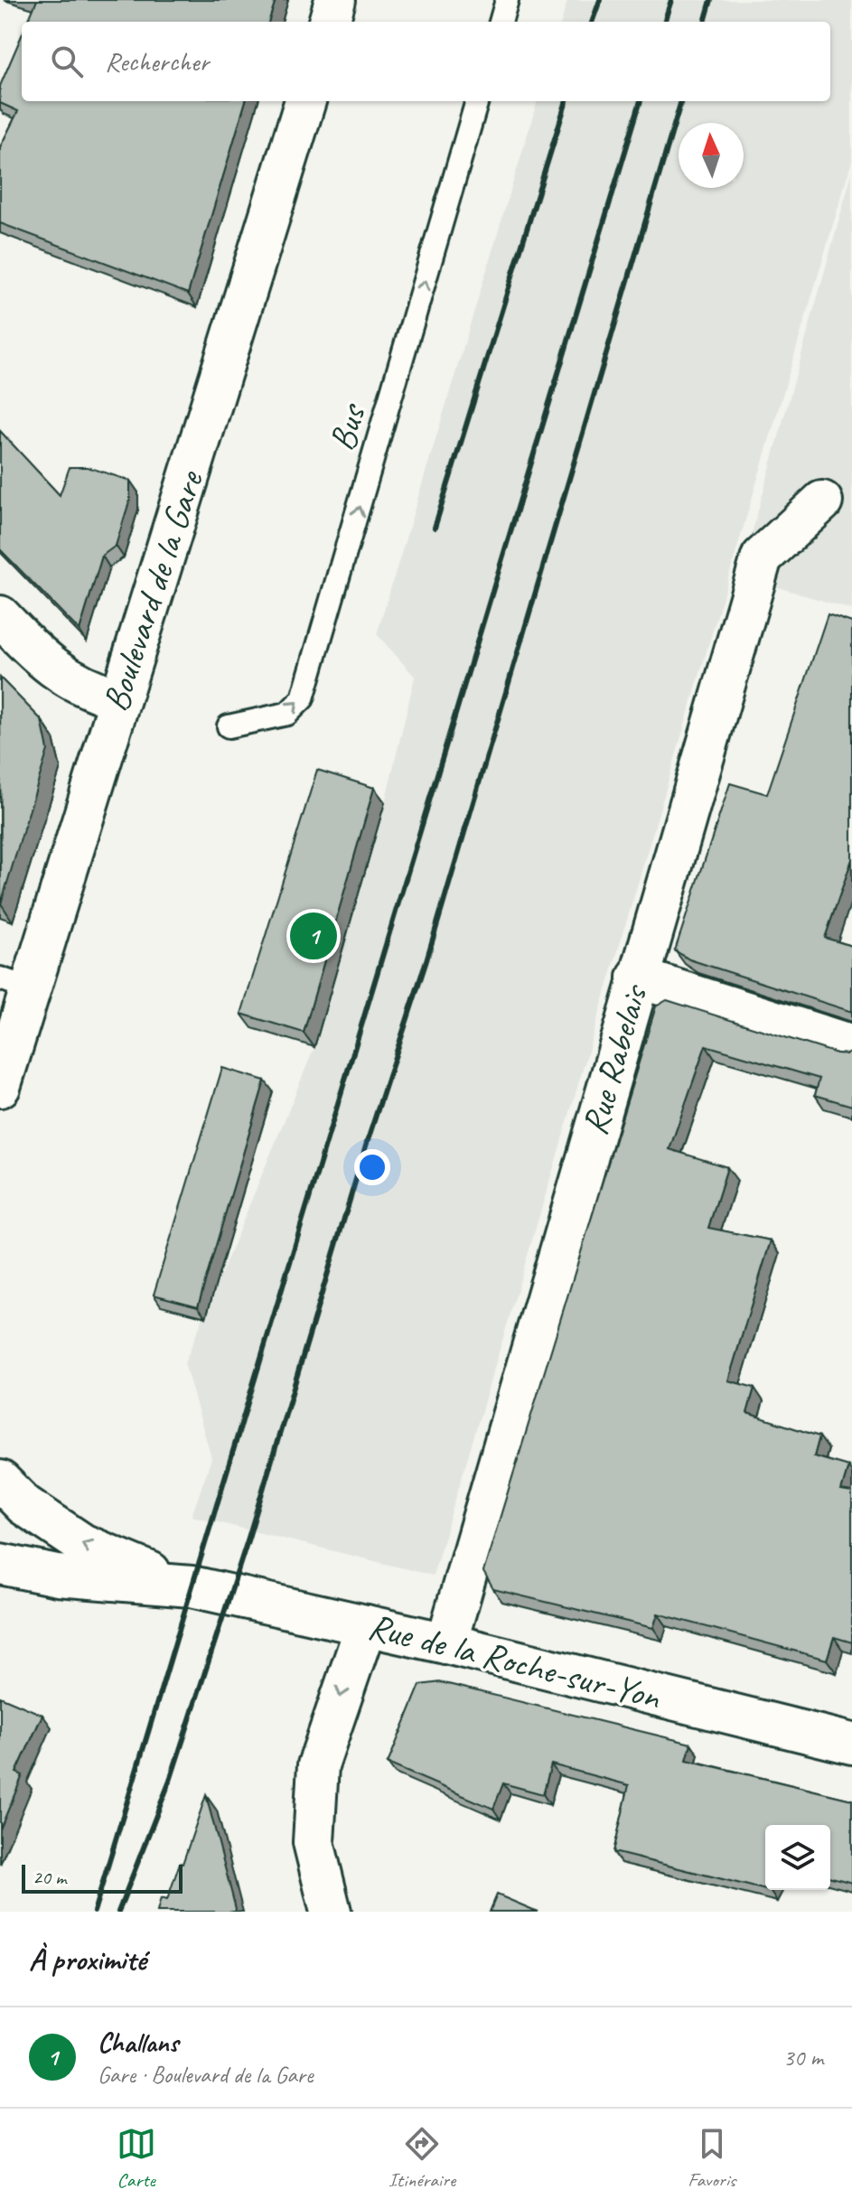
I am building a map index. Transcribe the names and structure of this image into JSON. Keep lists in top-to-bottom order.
{
  "streets": {
    "main road": ["Boulevard de la Gare", "Rue Rabelais", "Rue de la Roche-sur-Yon"],
    "lane": ["Bus"]
  },
  "crossings": [
    ["Rue Rabelais", "Rue de la Roche-sur-Yon"]
  ],
  "one_way": ["Bus"],
  "scale_bar": "20 m",
  "north": "top",
  "page": {
    "search": "Rechercher",
    "pins": "1",
    "scale": "20 m",
    "heading": "À proximité",
    "list": [
      {
        "mark": "1",
        "name": "Challans",
        "note": "Gare · Boulevard de la Gare",
        "value": "30 m"
      }
    ],
    "nav": ["Carte", "Itinéraire", "Favoris"]
  }
}
